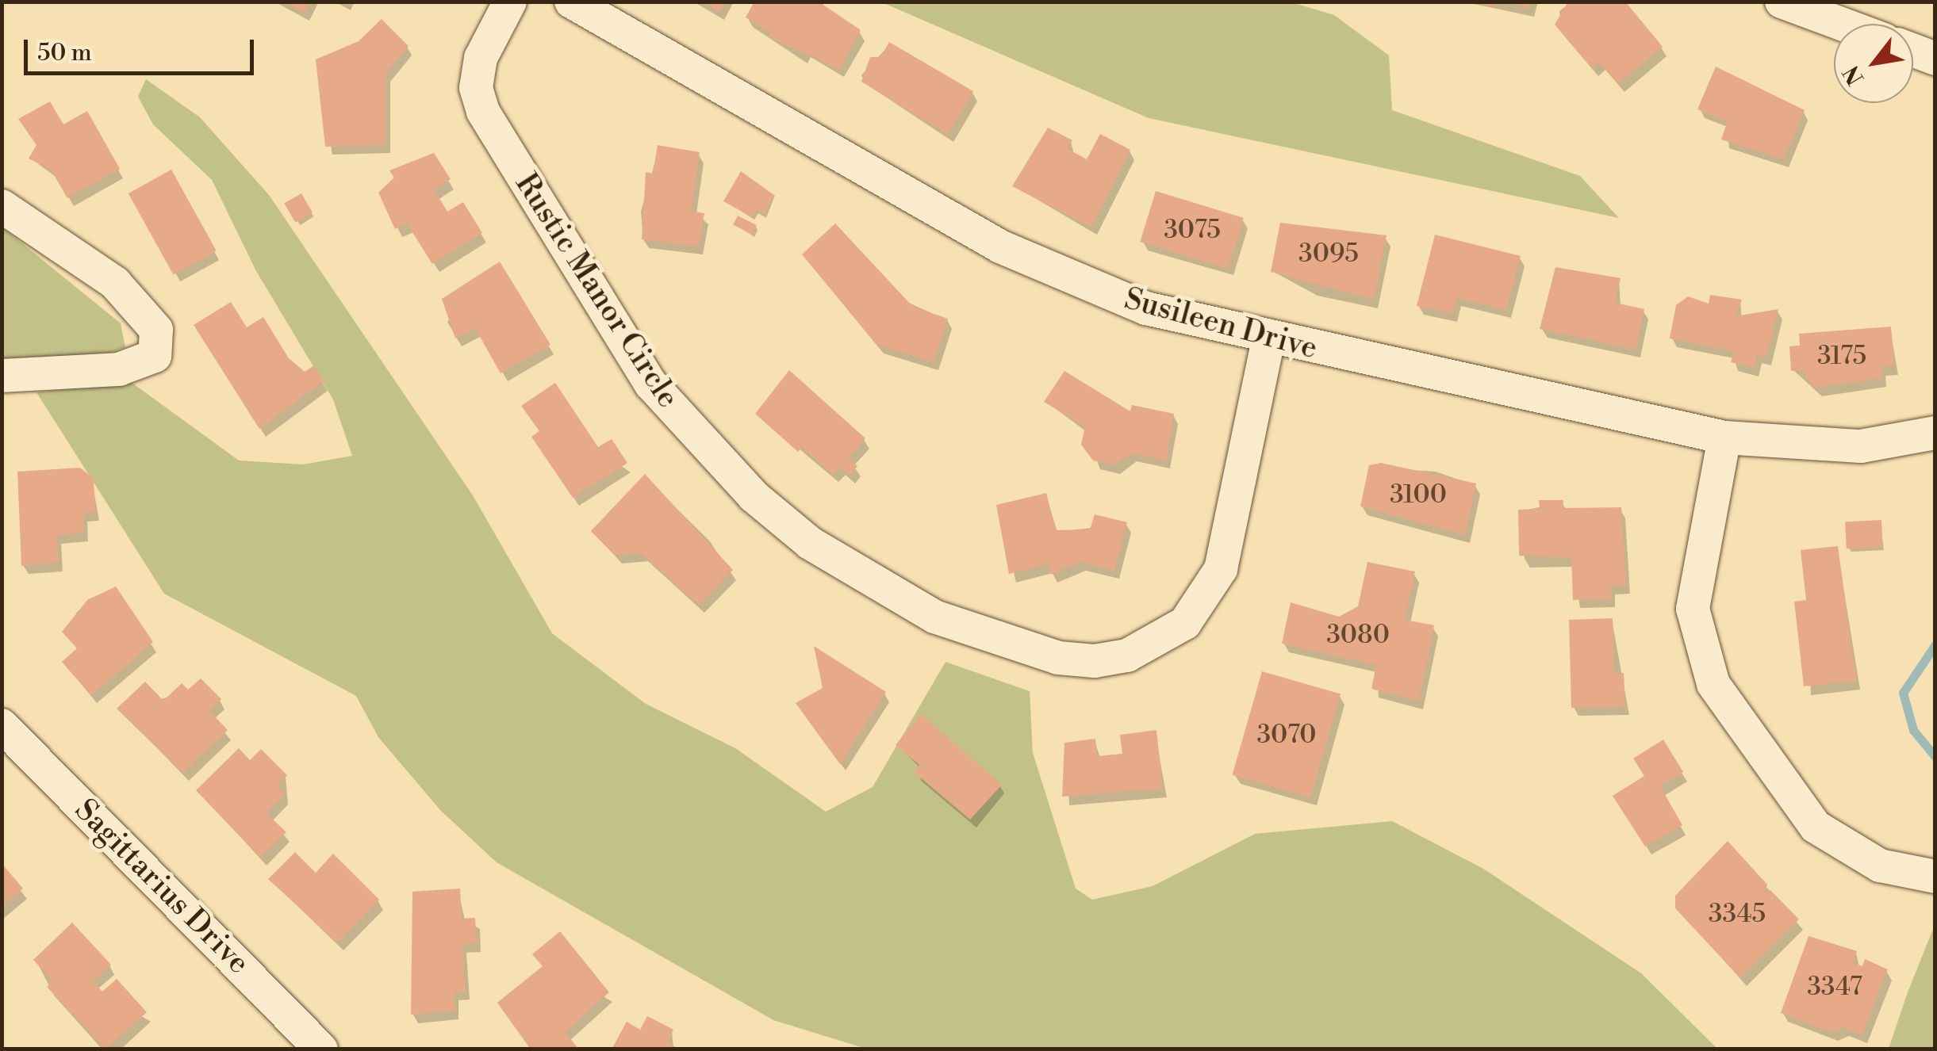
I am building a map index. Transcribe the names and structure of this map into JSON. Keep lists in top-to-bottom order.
{
  "streets": {
    "street": ["Rustic Manor Circle", "Susileen Drive", "Sagittarius Drive"]
  },
  "crossings": [
    ["Rustic Manor Circle", "Susileen Drive"]
  ],
  "house_numbers": [
    "3075",
    "3095",
    "3175",
    "3100",
    "3080",
    "3070",
    "3345",
    "3347"
  ],
  "scale_bar": "50 m",
  "north": "bottom left"
}
